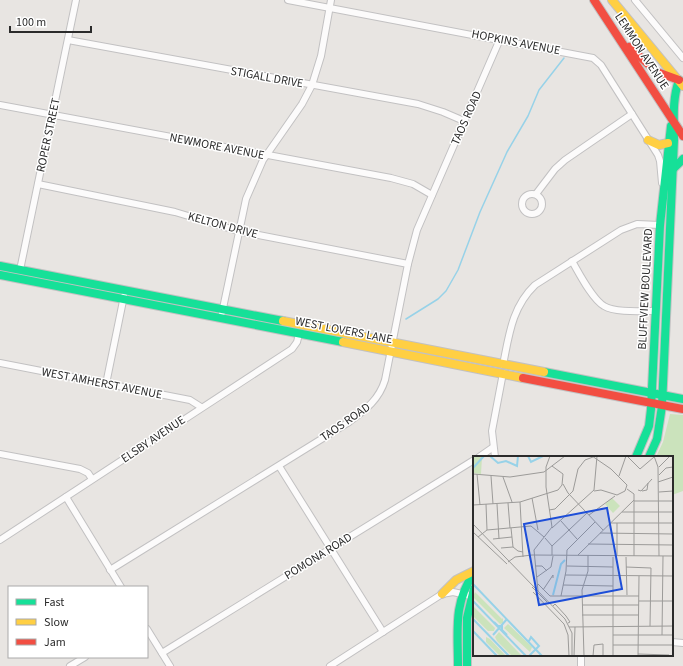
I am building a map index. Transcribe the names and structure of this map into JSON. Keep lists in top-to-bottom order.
{
  "streets": {
    "main road": ["LEMMON AVENUE", "BLUFFVIEW BOULEVARD", "WEST LOVERS LANE"],
    "street": [
      "HOPKINS AVENUE",
      "STIGALL DRIVE",
      "TAOS ROAD",
      "ROPER STREET",
      "NEWMORE AVENUE",
      "KELTON DRIVE",
      "WEST AMHERST AVENUE",
      "ELSBY AVENUE",
      "POMONA ROAD"
    ]
  },
  "crossings": [
    ["HOPKINS AVENUE", "TAOS ROAD"],
    ["HOPKINS AVENUE", "BLUFFVIEW BOULEVARD"],
    ["LEMMON AVENUE", "BLUFFVIEW BOULEVARD"],
    ["STIGALL DRIVE", "TAOS ROAD"],
    ["STIGALL DRIVE", "ROPER STREET"],
    ["TAOS ROAD", "NEWMORE AVENUE"],
    ["TAOS ROAD", "KELTON DRIVE"],
    ["TAOS ROAD", "WEST LOVERS LANE"],
    ["ROPER STREET", "NEWMORE AVENUE"],
    ["ROPER STREET", "KELTON DRIVE"],
    ["ROPER STREET", "WEST LOVERS LANE"],
    ["BLUFFVIEW BOULEVARD", "WEST LOVERS LANE"],
    ["WEST LOVERS LANE", "ELSBY AVENUE"],
    ["WEST AMHERST AVENUE", "ELSBY AVENUE"]
  ],
  "legend": ["Fast", "Slow", "Jam"],
  "scale_bar": "100 m"
}
